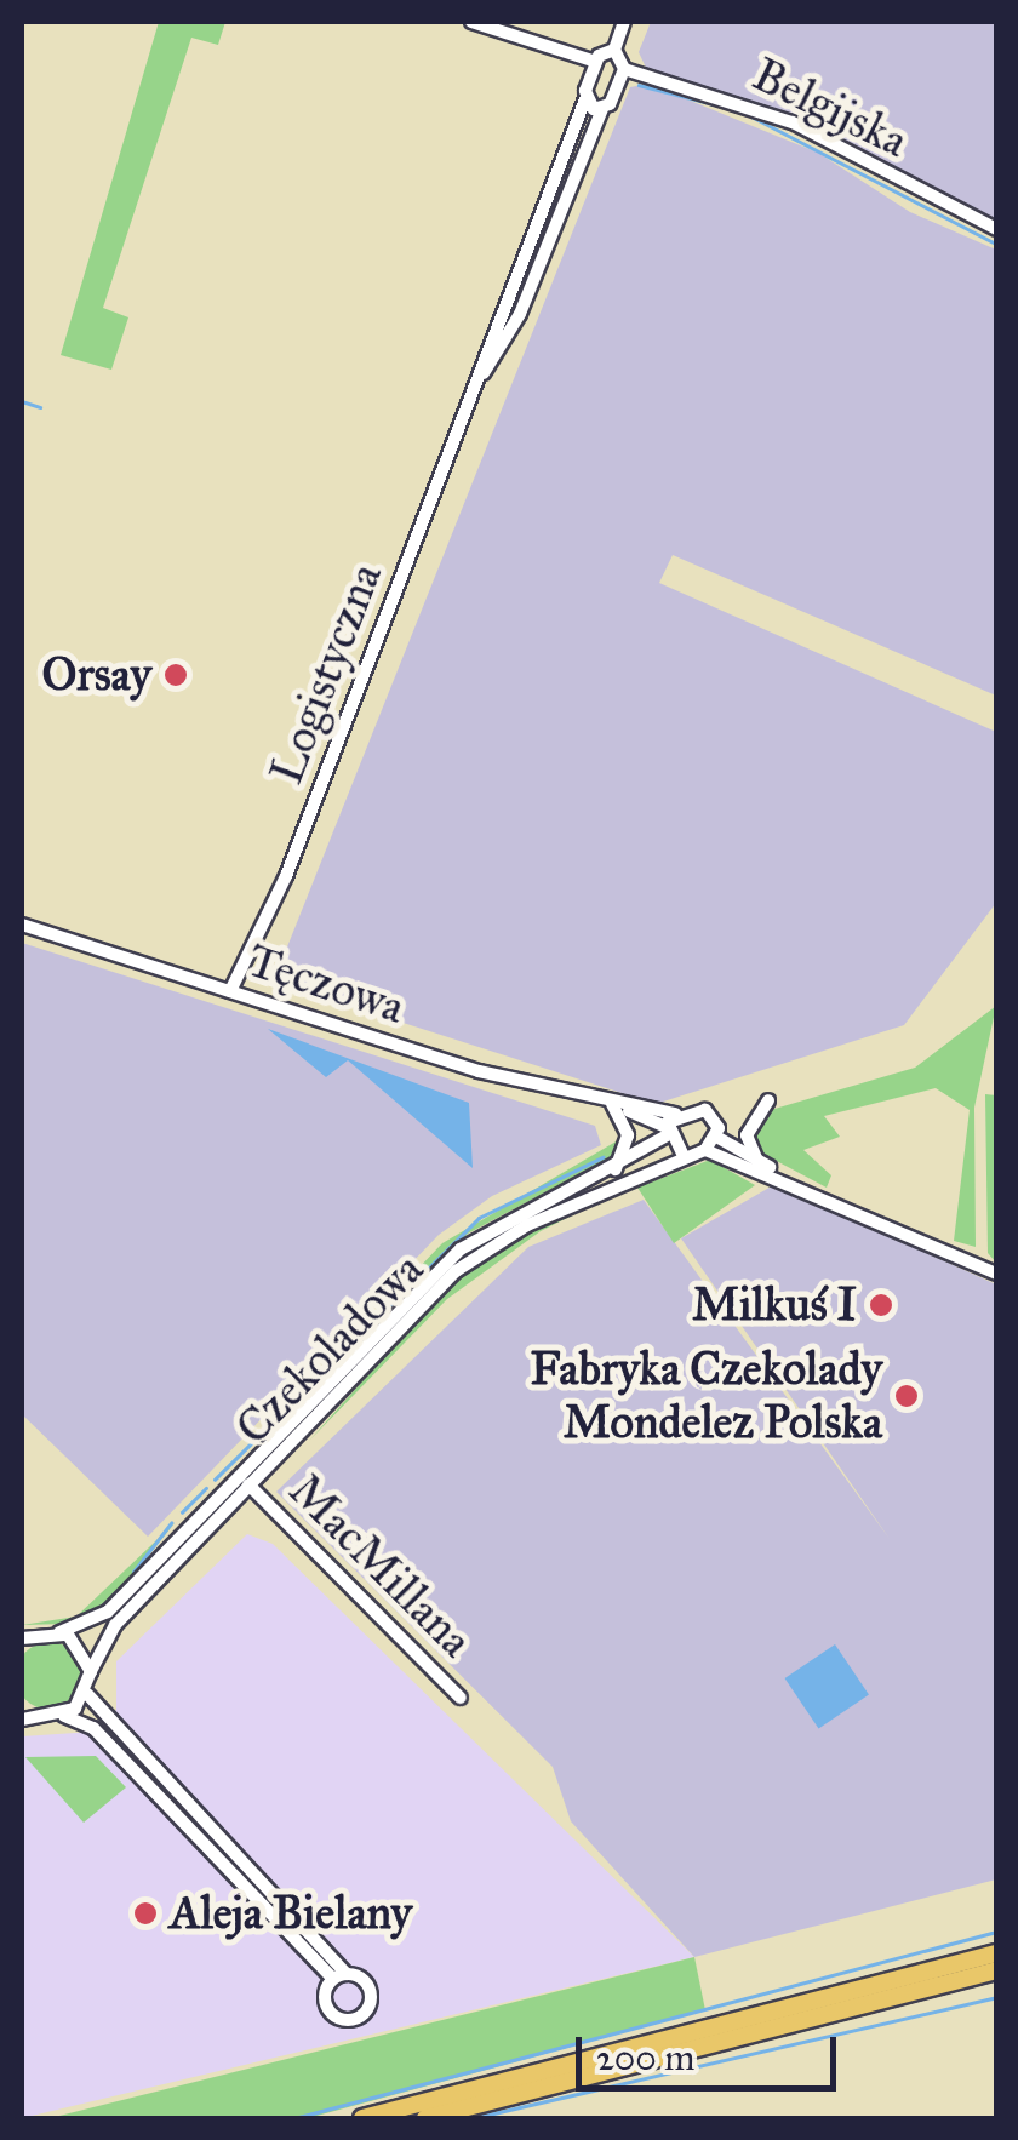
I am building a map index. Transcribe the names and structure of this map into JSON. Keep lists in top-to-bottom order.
{
  "streets": {
    "street": [
      "Belgijska",
      "Logistyczna",
      "Tęczowa",
      "Czekoladowa",
      "MacMillana"
    ]
  },
  "crossings": [
    ["Belgijska", "Logistyczna"],
    ["Logistyczna", "Tęczowa"],
    ["Tęczowa", "Czekoladowa"],
    ["Czekoladowa", "MacMillana"]
  ],
  "places": [
    "Orsay",
    "Milkuś I",
    "Fabryka Czekolady Mondelez Polska",
    "Aleja Bielany"
  ],
  "scale_bar": "200 m"
}
